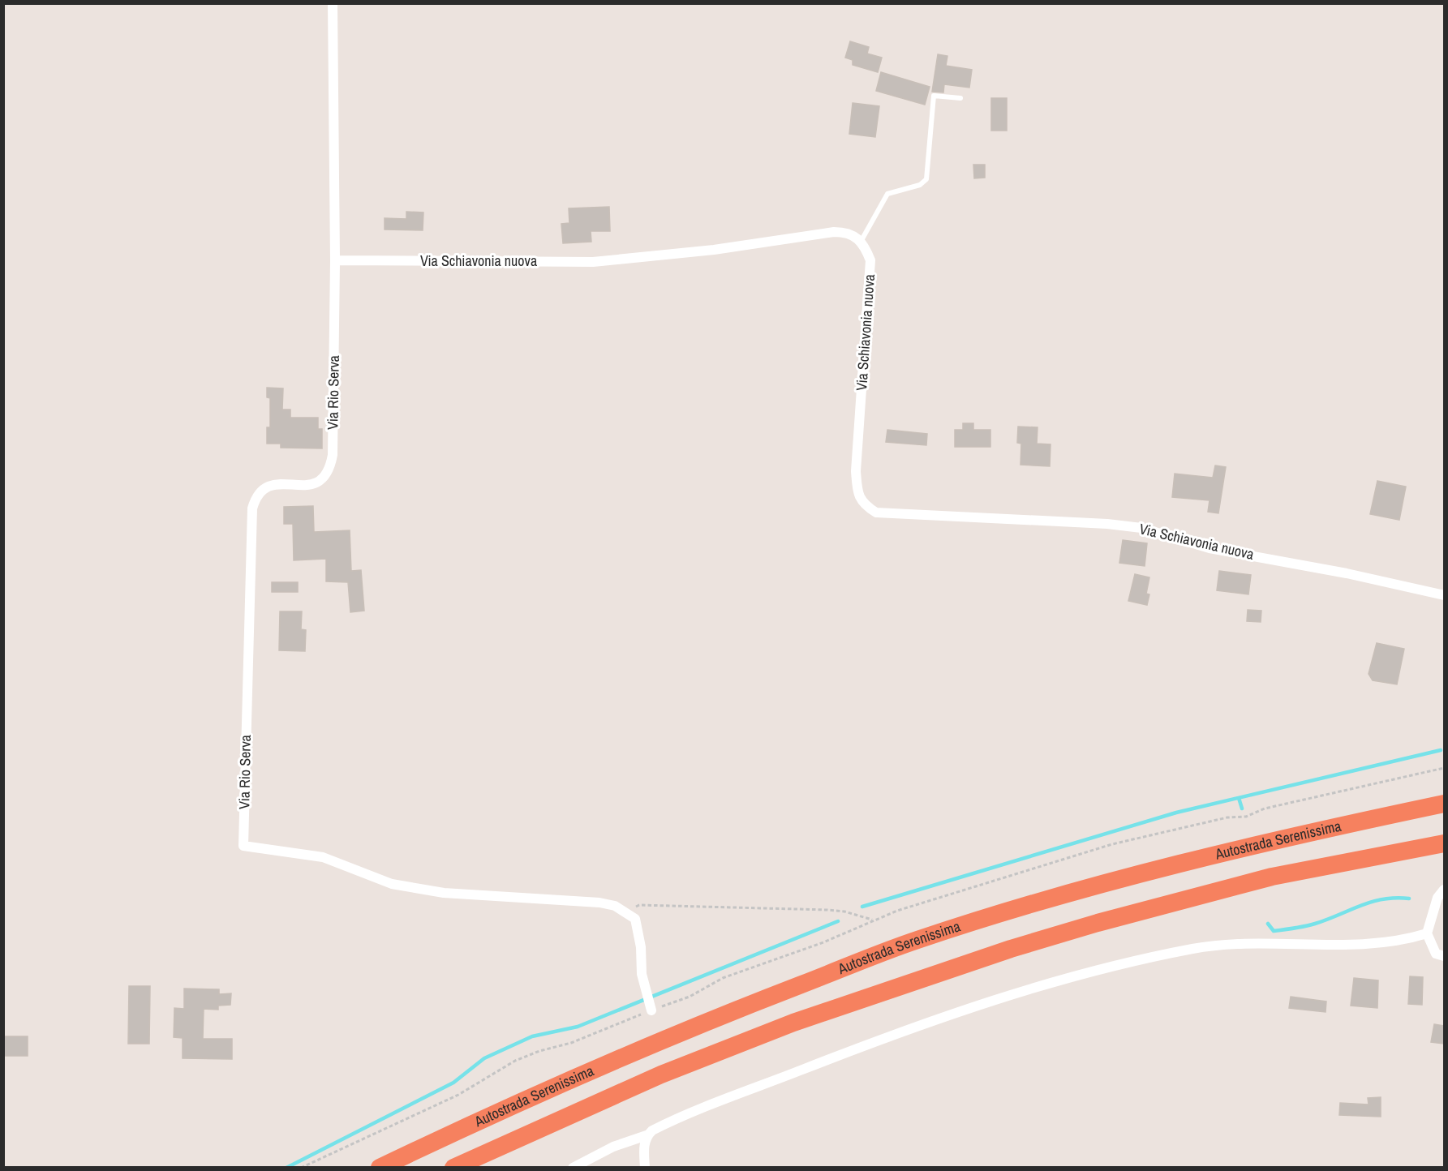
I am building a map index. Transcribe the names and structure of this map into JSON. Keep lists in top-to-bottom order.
{
  "streets": {
    "highway": ["Autostrada Serenissima"],
    "street": ["Via Schiavonia nuova", "Via Rio Serva"]
  },
  "crossings": [
    ["Via Schiavonia nuova", "Via Rio Serva"]
  ]
}
